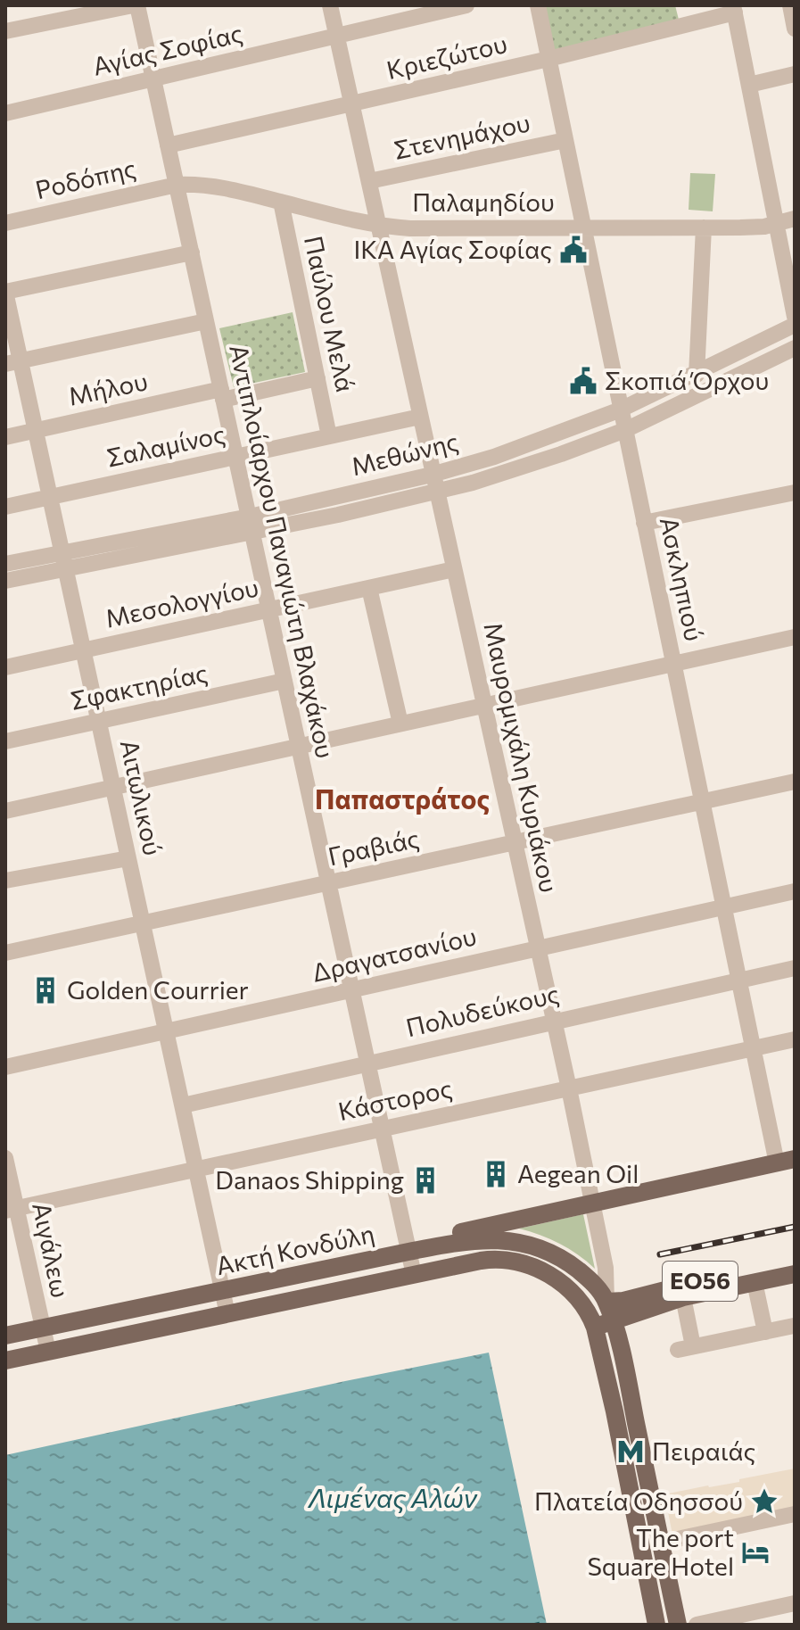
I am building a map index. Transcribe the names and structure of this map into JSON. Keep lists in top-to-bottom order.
{
  "streets": {
    "main road": ["Ακτή Κονδύλη", "ΕΟ56"],
    "street": [
      "Αγίας Σοφίας",
      "Κριεζώτου",
      "Στενημάχου",
      "Ροδόπης",
      "Παλαμηδίου",
      "Παύλου Μελά",
      "Μήλου",
      "Σαλαμίνος",
      "Μεθώνης",
      "Αντιπλοίαρχου Παναγιώτη Βλαχάκου",
      "Ασκληπιού",
      "Μεσολογγίου",
      "Σφακτηρίας",
      "Μαυρομιχάλη Κυριάκου",
      "Αιτωλικού",
      "Γραβιάς",
      "Δραγατσανίου",
      "Πολυδεύκους",
      "Κάστορος",
      "Αιγάλεω"
    ]
  },
  "crossings": [
    ["Αγίας Σοφίας", "Αντιπλοίαρχου Παναγιώτη Βλαχάκου"],
    ["Αγίας Σοφίας", "Μαυρομιχάλη Κυριάκου"],
    ["Κριεζώτου", "Αντιπλοίαρχου Παναγιώτη Βλαχάκου"],
    ["Κριεζώτου", "Ασκληπιού"],
    ["Κριεζώτου", "Μαυρομιχάλη Κυριάκου"],
    ["Στενημάχου", "Ασκληπιού"],
    ["Στενημάχου", "Μαυρομιχάλη Κυριάκου"],
    ["Ροδόπης", "Παλαμηδίου"],
    ["Ροδόπης", "Αντιπλοίαρχου Παναγιώτη Βλαχάκου"],
    ["Παλαμηδίου", "Παύλου Μελά"],
    ["Παλαμηδίου", "Αντιπλοίαρχου Παναγιώτη Βλαχάκου"],
    ["Παλαμηδίου", "Ασκληπιού"],
    ["Παλαμηδίου", "Μαυρομιχάλη Κυριάκου"],
    ["Παύλου Μελά", "Μήλου"],
    ["Παύλου Μελά", "Σαλαμίνος"],
    ["Μήλου", "Αντιπλοίαρχου Παναγιώτη Βλαχάκου"],
    ["Μήλου", "Αιτωλικού"],
    ["Σαλαμίνος", "Αντιπλοίαρχου Παναγιώτη Βλαχάκου"],
    ["Σαλαμίνος", "Μαυρομιχάλη Κυριάκου"],
    ["Σαλαμίνος", "Αιτωλικού"],
    ["Μεθώνης", "Αντιπλοίαρχου Παναγιώτη Βλαχάκου"],
    ["Μεθώνης", "Ασκληπιού"],
    ["Μεθώνης", "Μαυρομιχάλη Κυριάκου"],
    ["Μεθώνης", "Αιτωλικού"],
    ["Αντιπλοίαρχου Παναγιώτη Βλαχάκου", "Μεσολογγίου"],
    ["Αντιπλοίαρχου Παναγιώτη Βλαχάκου", "Σφακτηρίας"],
    ["Αντιπλοίαρχου Παναγιώτη Βλαχάκου", "Γραβιάς"],
    ["Αντιπλοίαρχου Παναγιώτη Βλαχάκου", "Δραγατσανίου"],
    ["Αντιπλοίαρχου Παναγιώτη Βλαχάκου", "Πολυδεύκους"],
    ["Αντιπλοίαρχου Παναγιώτη Βλαχάκου", "Κάστορος"],
    ["Αντιπλοίαρχου Παναγιώτη Βλαχάκου", "Ακτή Κονδύλη"],
    ["Ασκληπιού", "Γραβιάς"],
    ["Ασκληπιού", "Δραγατσανίου"],
    ["Ασκληπιού", "Πολυδεύκους"],
    ["Ασκληπιού", "Κάστορος"],
    ["Ασκληπιού", "Ακτή Κονδύλη"],
    ["Μεσολογγίου", "Μαυρομιχάλη Κυριάκου"],
    ["Μεσολογγίου", "Αιτωλικού"],
    ["Σφακτηρίας", "Αιτωλικού"],
    ["Μαυρομιχάλη Κυριάκου", "Γραβιάς"],
    ["Μαυρομιχάλη Κυριάκου", "Δραγατσανίου"],
    ["Μαυρομιχάλη Κυριάκου", "Πολυδεύκους"],
    ["Μαυρομιχάλη Κυριάκου", "Κάστορος"],
    ["Μαυρομιχάλη Κυριάκου", "Ακτή Κονδύλη"],
    ["Μαυρομιχάλη Κυριάκου", "ΕΟ56"],
    ["Αιτωλικού", "Γραβιάς"],
    ["Αιτωλικού", "Δραγατσανίου"],
    ["Αιτωλικού", "Πολυδεύκους"],
    ["Αιτωλικού", "Κάστορος"],
    ["Αιτωλικού", "Ακτή Κονδύλη"],
    ["Κάστορος", "Αιγάλεω"],
    ["Αιγάλεω", "Ακτή Κονδύλη"],
    ["Ακτή Κονδύλη", "ΕΟ56"]
  ],
  "districts": ["Παπαστράτος"],
  "water": ["Λιμένας Αλών"],
  "places": {
    "public building": ["ΙΚΑ Αγίας Σοφίας", "Σκοπιά Όρχου"],
    "building": ["Golden Courrier", "Aegean Oil", "Danaos Shipping"],
    "metro station": ["Πειραιάς"],
    "place": ["Πλατεία Οδησσού"],
    "hotel": ["The port Square Hotel"]
  }
}
